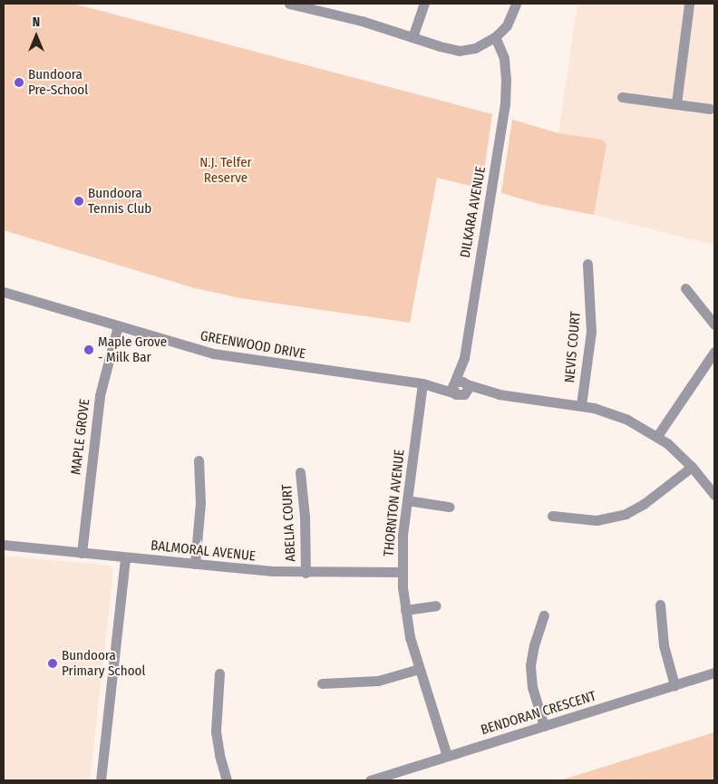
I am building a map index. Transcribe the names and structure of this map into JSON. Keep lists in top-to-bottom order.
{
  "streets": {
    "street": [
      "DILKARA AVENUE",
      "GREENWOOD DRIVE",
      "NEVIS COURT",
      "MAPLE GROVE",
      "THORNTON AVENUE",
      "ABELIA COURT",
      "BALMORAL AVENUE",
      "BENDORAN CRESCENT"
    ]
  },
  "crossings": [
    ["DILKARA AVENUE", "GREENWOOD DRIVE"],
    ["GREENWOOD DRIVE", "NEVIS COURT"],
    ["GREENWOOD DRIVE", "MAPLE GROVE"],
    ["GREENWOOD DRIVE", "THORNTON AVENUE"],
    ["MAPLE GROVE", "BALMORAL AVENUE"],
    ["THORNTON AVENUE", "BALMORAL AVENUE"],
    ["THORNTON AVENUE", "BENDORAN CRESCENT"],
    ["ABELIA COURT", "BALMORAL AVENUE"]
  ],
  "parks": ["N.J. Telfer Reserve"],
  "places": [
    "Bundoora Pre-School",
    "Bundoora Tennis Club",
    "Maple Grove - Milk Bar",
    "Bundoora Primary School"
  ],
  "north": "top"
}
